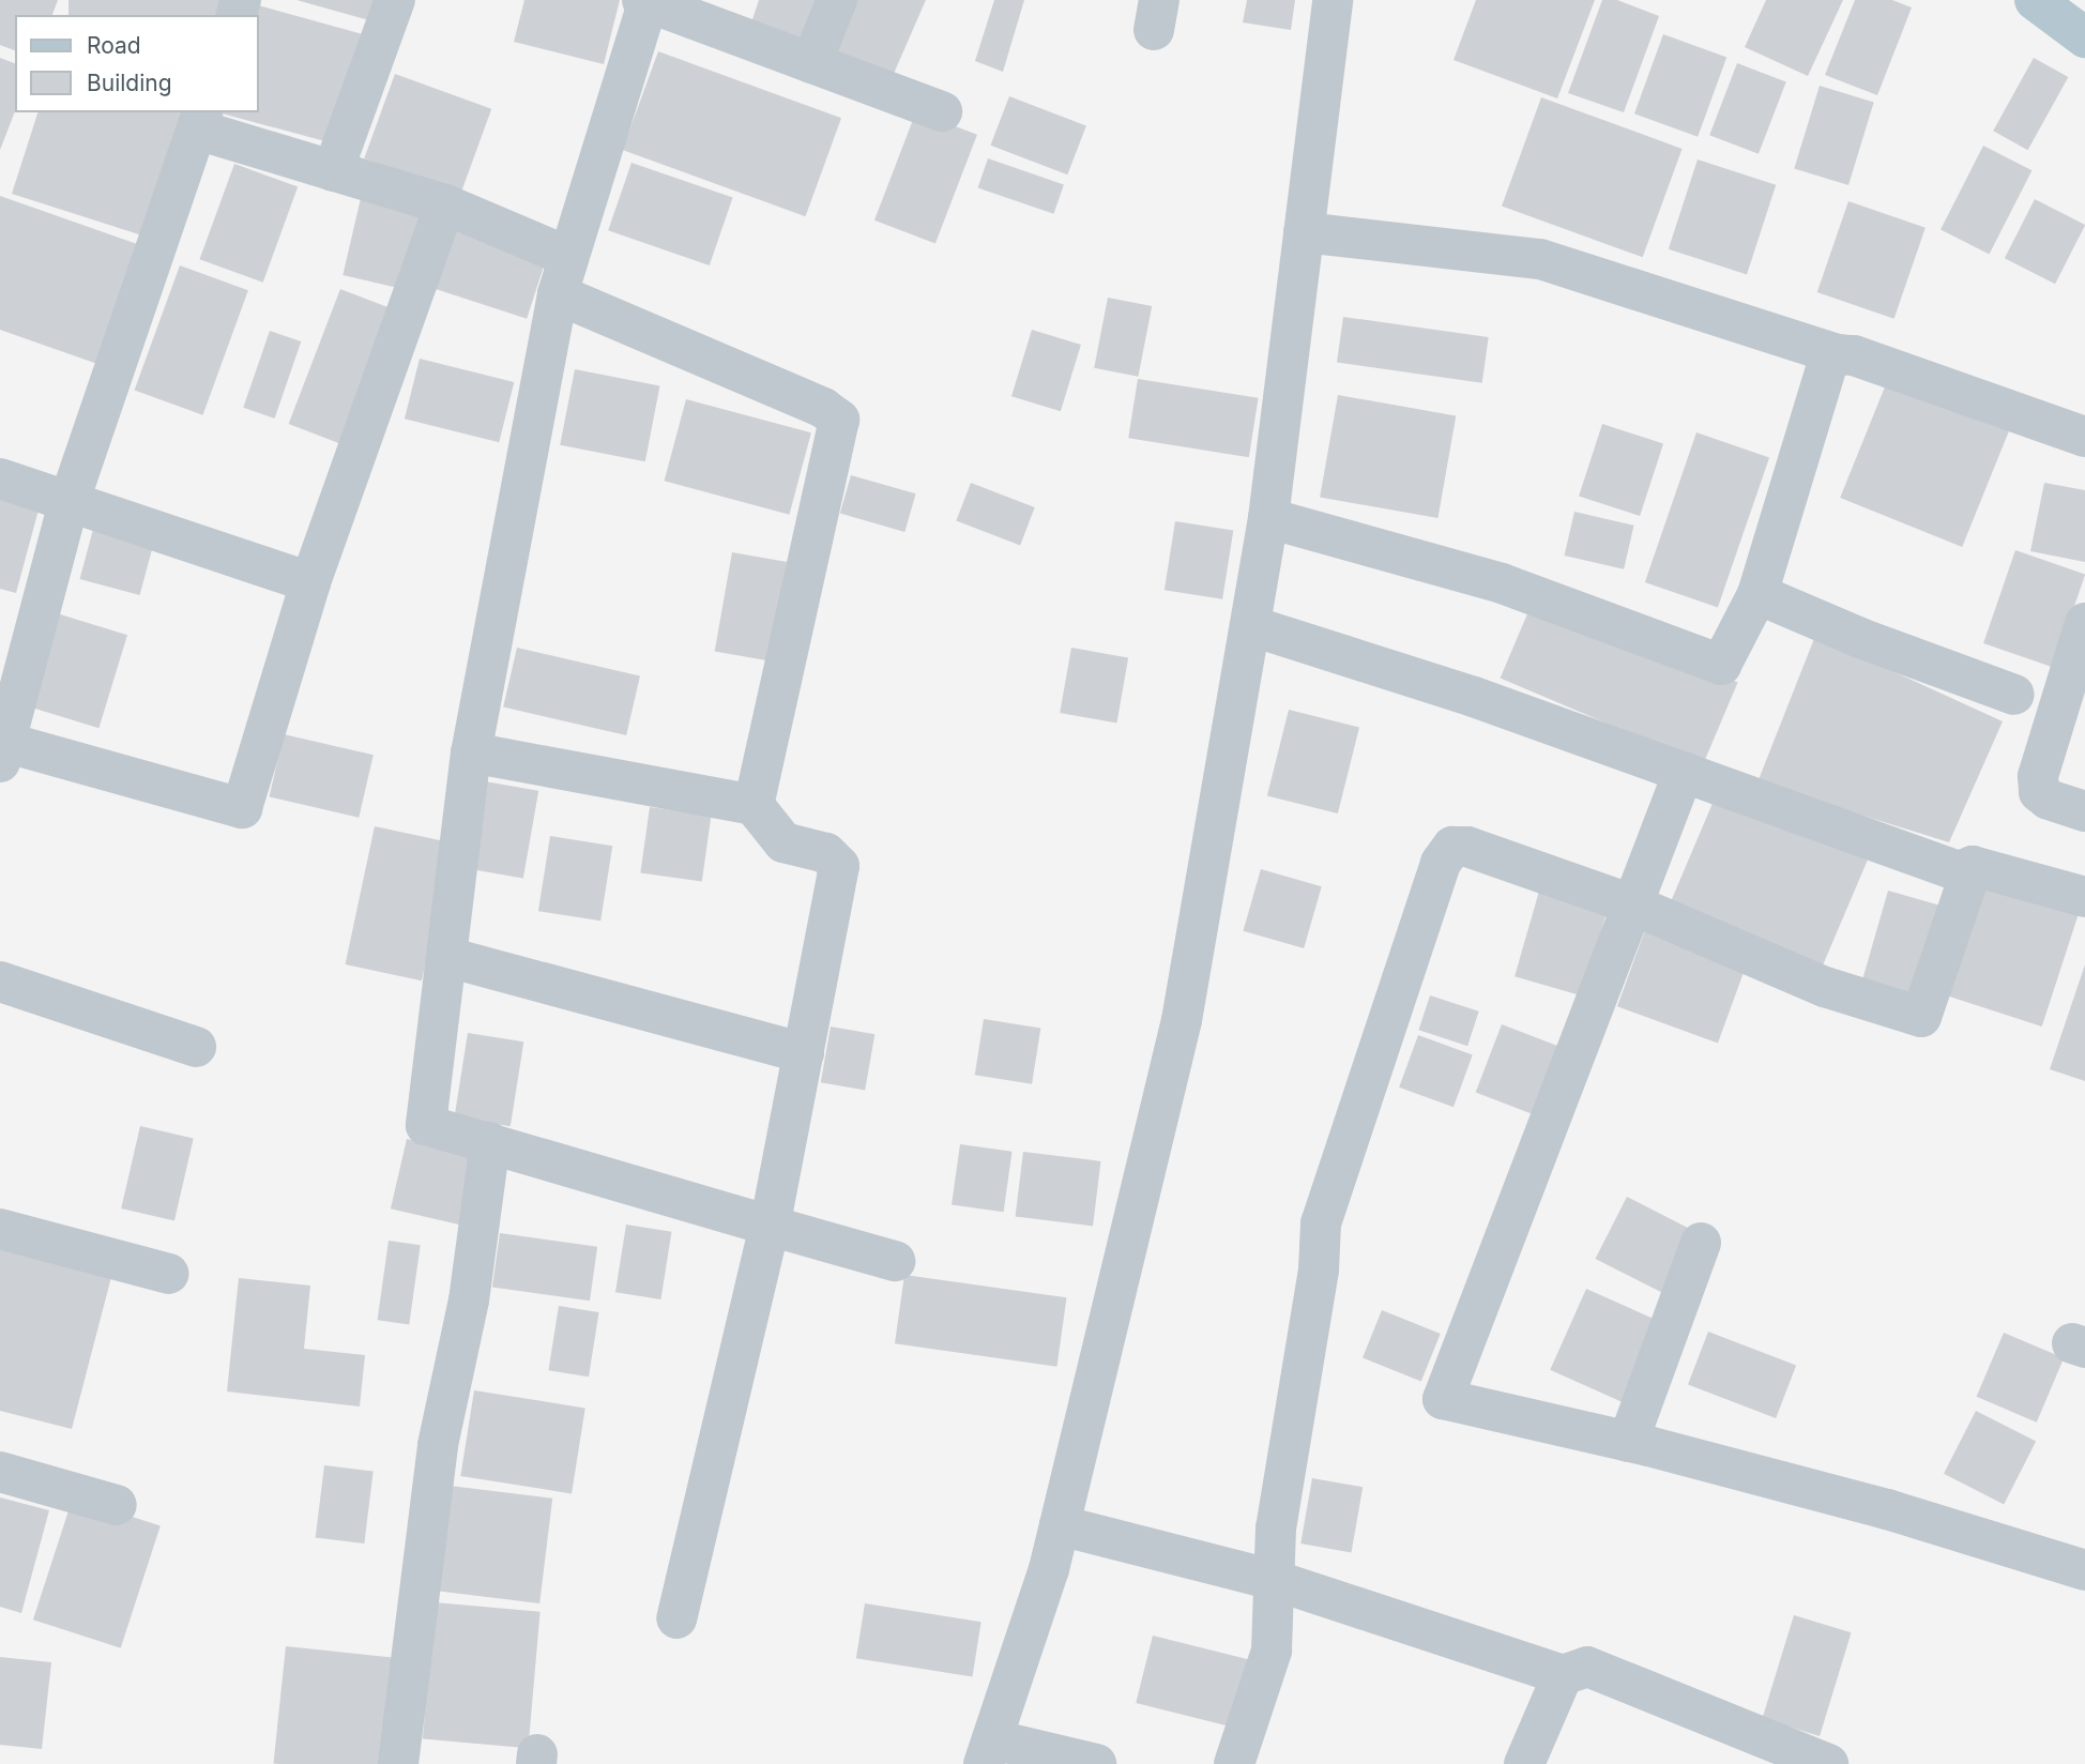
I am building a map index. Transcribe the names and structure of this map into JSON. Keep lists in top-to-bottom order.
{
  "legend": ["Road", "Building"]
}
